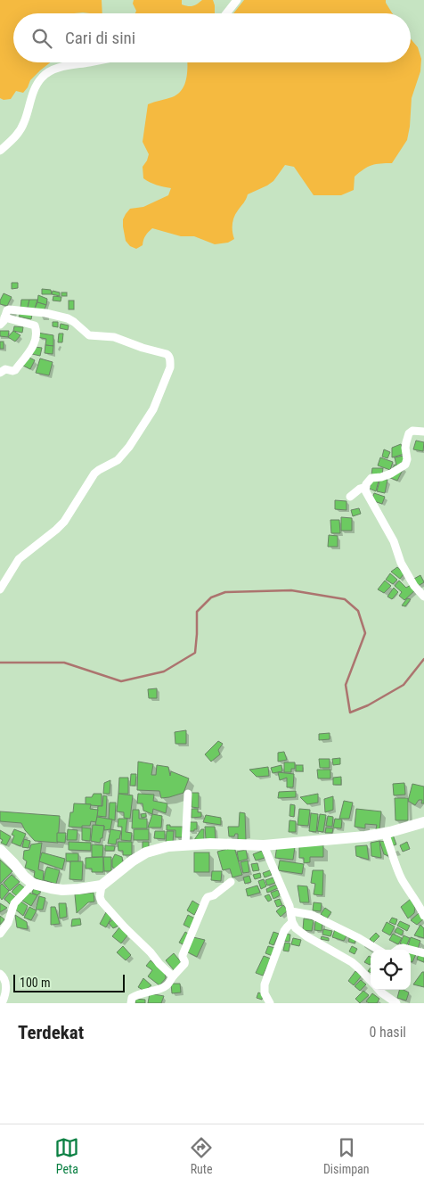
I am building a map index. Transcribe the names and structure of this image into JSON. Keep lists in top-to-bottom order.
{
  "scale_bar": "100 m",
  "page": {
    "search": "Cari di sini",
    "scale": "100 m",
    "heading": ["Terdekat", "0 hasil"],
    "nav": ["Peta", "Rute", "Disimpan"]
  }
}
